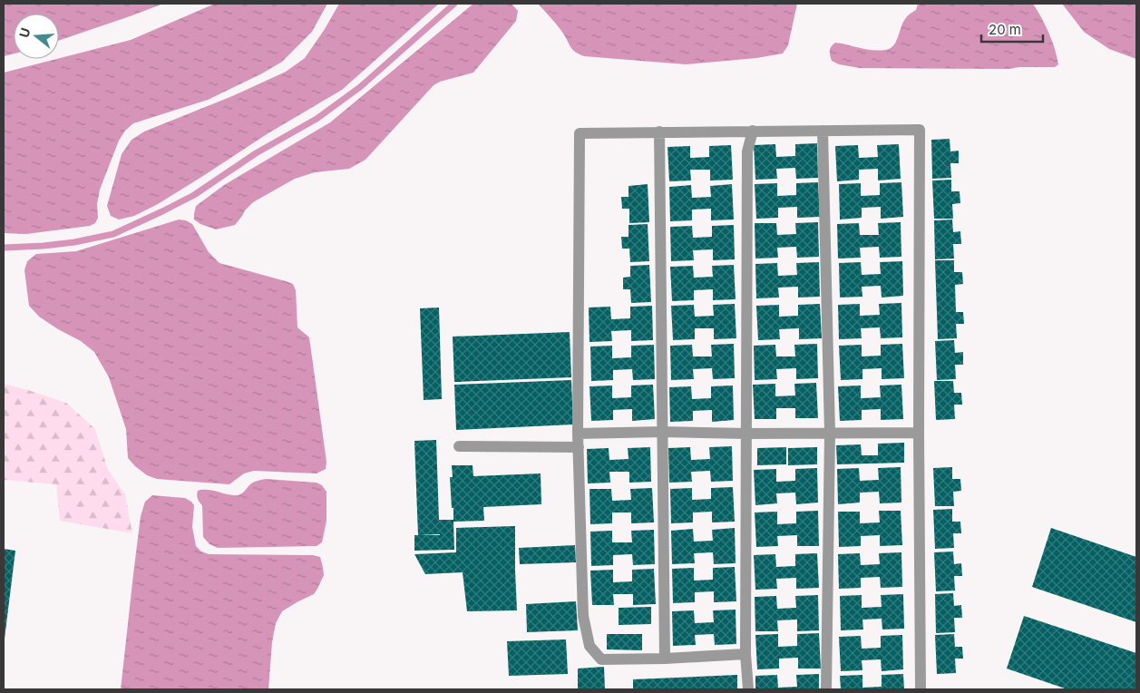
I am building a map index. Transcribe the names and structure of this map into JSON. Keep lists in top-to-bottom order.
{
  "scale_bar": "20 m",
  "north": "left"
}
